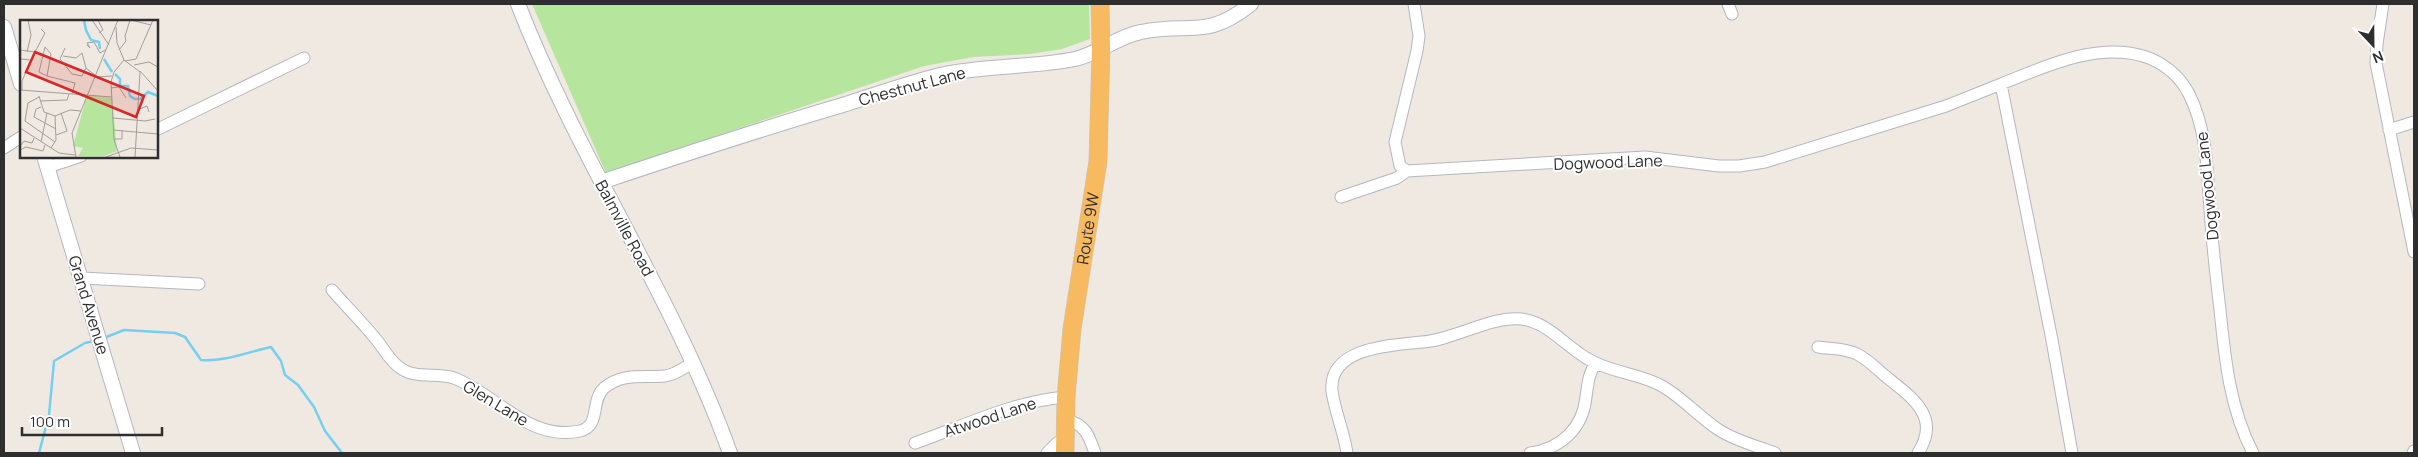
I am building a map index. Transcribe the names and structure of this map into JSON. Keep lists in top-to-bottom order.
{
  "streets": {
    "highway": ["Route 9W"],
    "street": [
      "Chestnut Lane",
      "Dogwood Lane",
      "Balmville Road",
      "Grand Avenue",
      "Glen Lane",
      "Atwood Lane"
    ]
  },
  "crossings": [
    ["Chestnut Lane", "Balmville Road"],
    ["Chestnut Lane", "Route 9W"],
    ["Balmville Road", "Glen Lane"],
    ["Route 9W", "Atwood Lane"]
  ],
  "scale_bar": "100 m",
  "north": "bottom"
}
